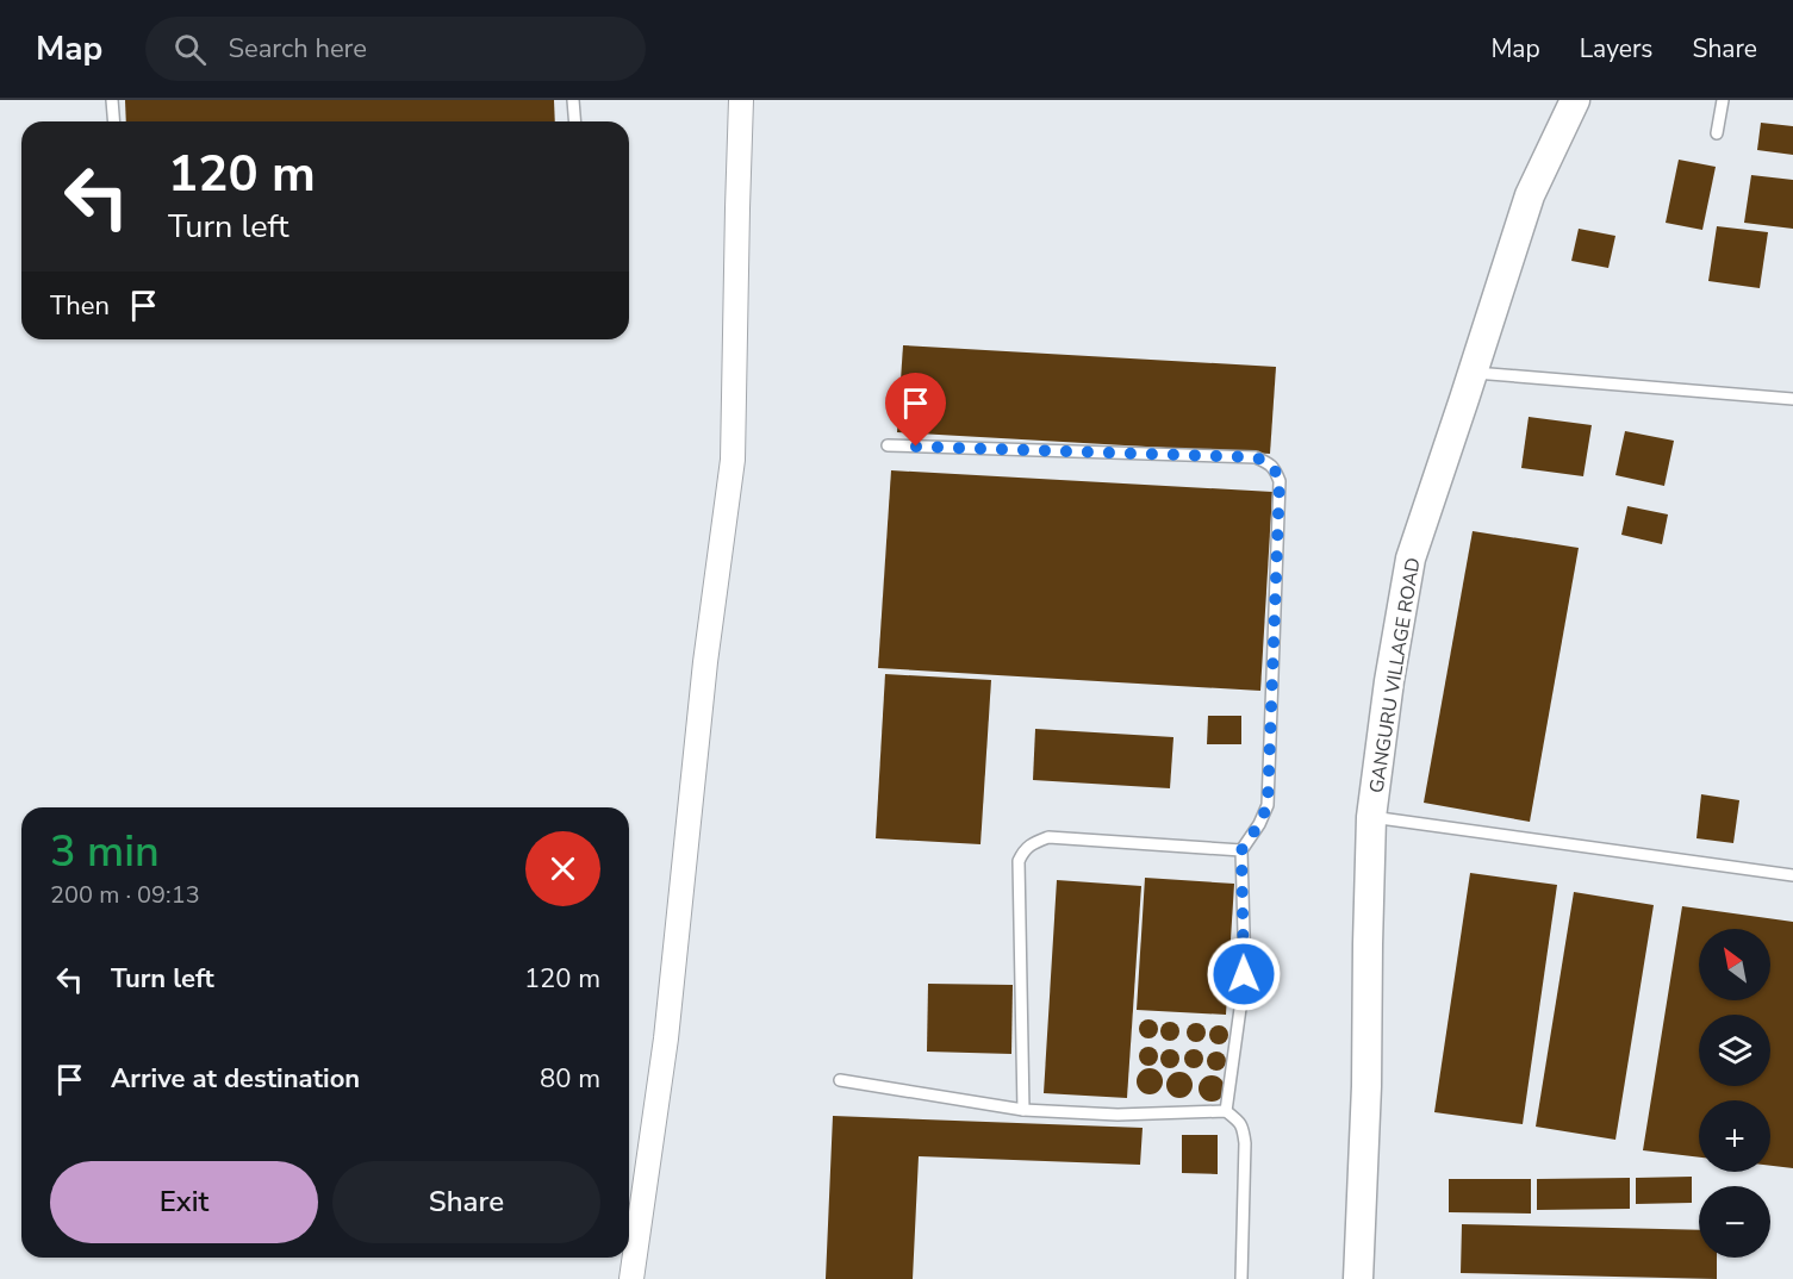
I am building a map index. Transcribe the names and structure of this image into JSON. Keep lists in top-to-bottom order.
{
  "streets": {
    "street": ["GANGURU VILLAGE ROAD"]
  },
  "north": "top left",
  "page": {
    "header": "Map",
    "search": "Search here",
    "nav": ["Map", "Layers", "Share"],
    "turn": ["120 m", "Turn left"],
    "then": "Then",
    "heading": ["3 min", "200 m · 09:13"],
    "map_buttons": ["+", "−"],
    "list": [
      {
        "name": "Turn left",
        "value": "120 m"
      },
      {
        "name": "Arrive at destination",
        "value": "80 m"
      }
    ],
    "buttons": ["Exit", "Share"]
  }
}
